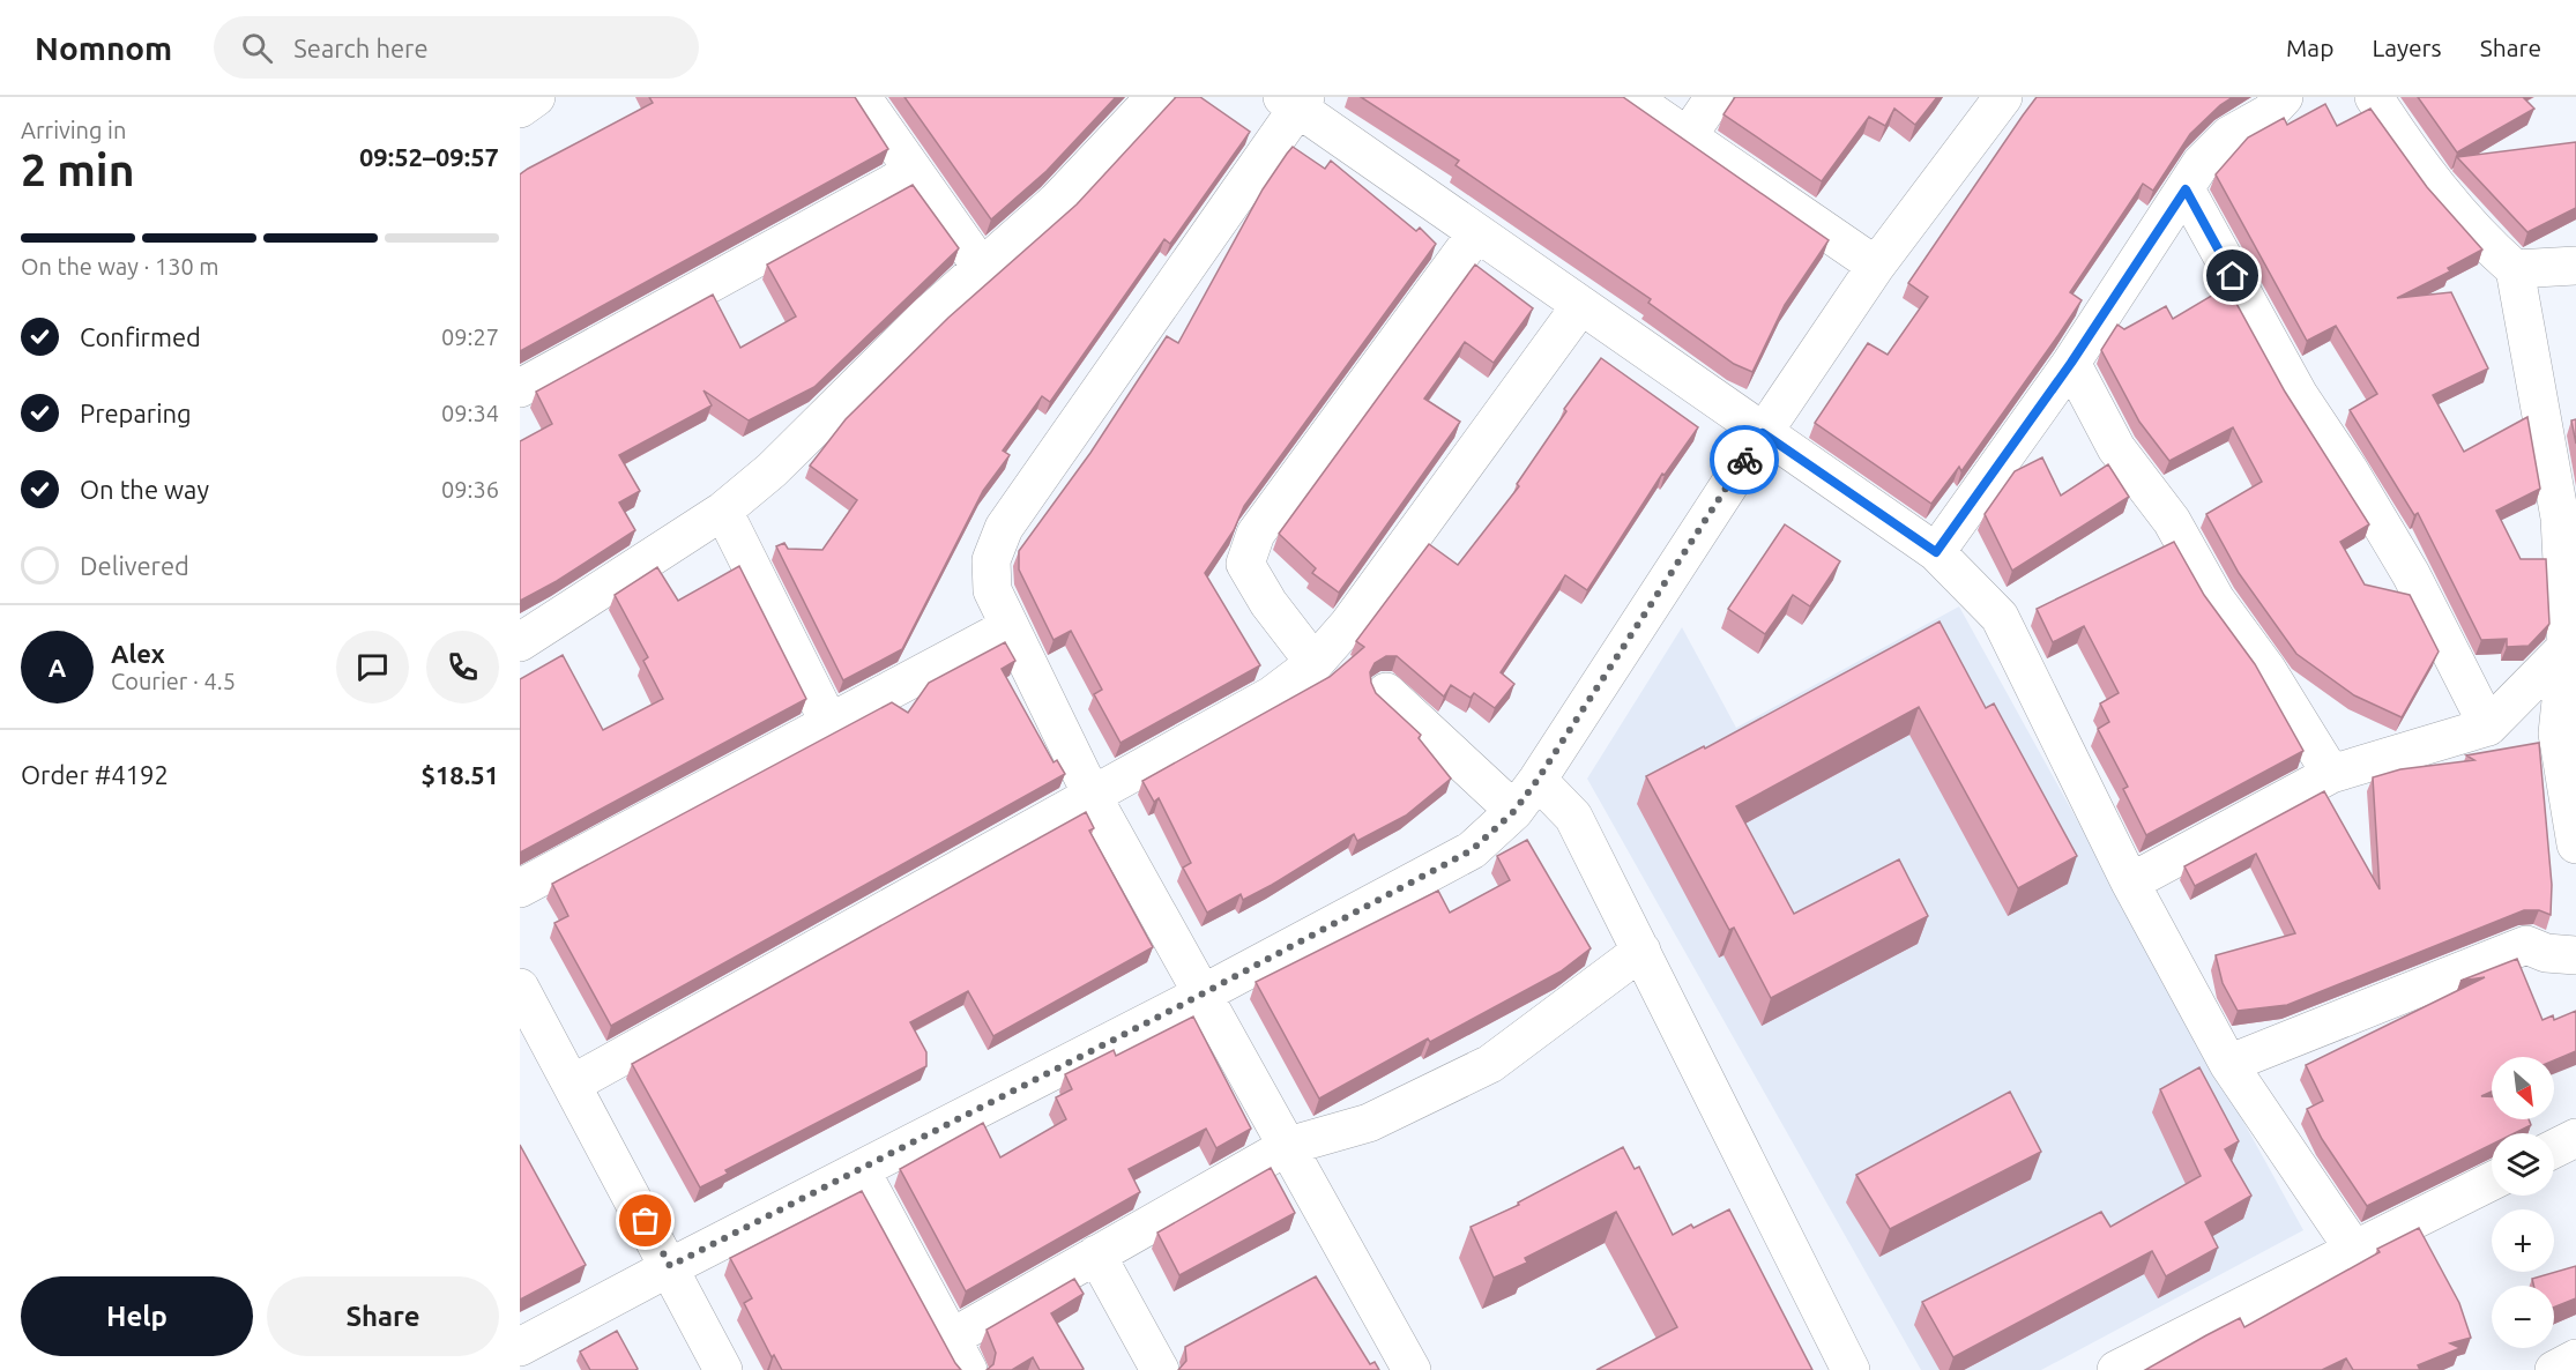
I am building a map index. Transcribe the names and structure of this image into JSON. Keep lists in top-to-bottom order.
{
  "north": "bottom right",
  "page": {
    "header": "Nomnom",
    "search": "Search here",
    "nav": ["Map", "Layers", "Share"],
    "heading": ["2 min", "Arriving in", "09:52–09:57"],
    "panel": [
      "Alex",
      "Courier · 4.5",
      "Order #4192",
      "$18.51"
    ],
    "bar": "On the way · 130 m",
    "list": [
      ["Confirmed", "09:27"],
      ["Preparing", "09:34"],
      ["On the way", "09:36"],
      "Delivered"
    ],
    "round": "A",
    "map_buttons": ["+", "−"],
    "buttons": ["Help", "Share"]
  }
}
